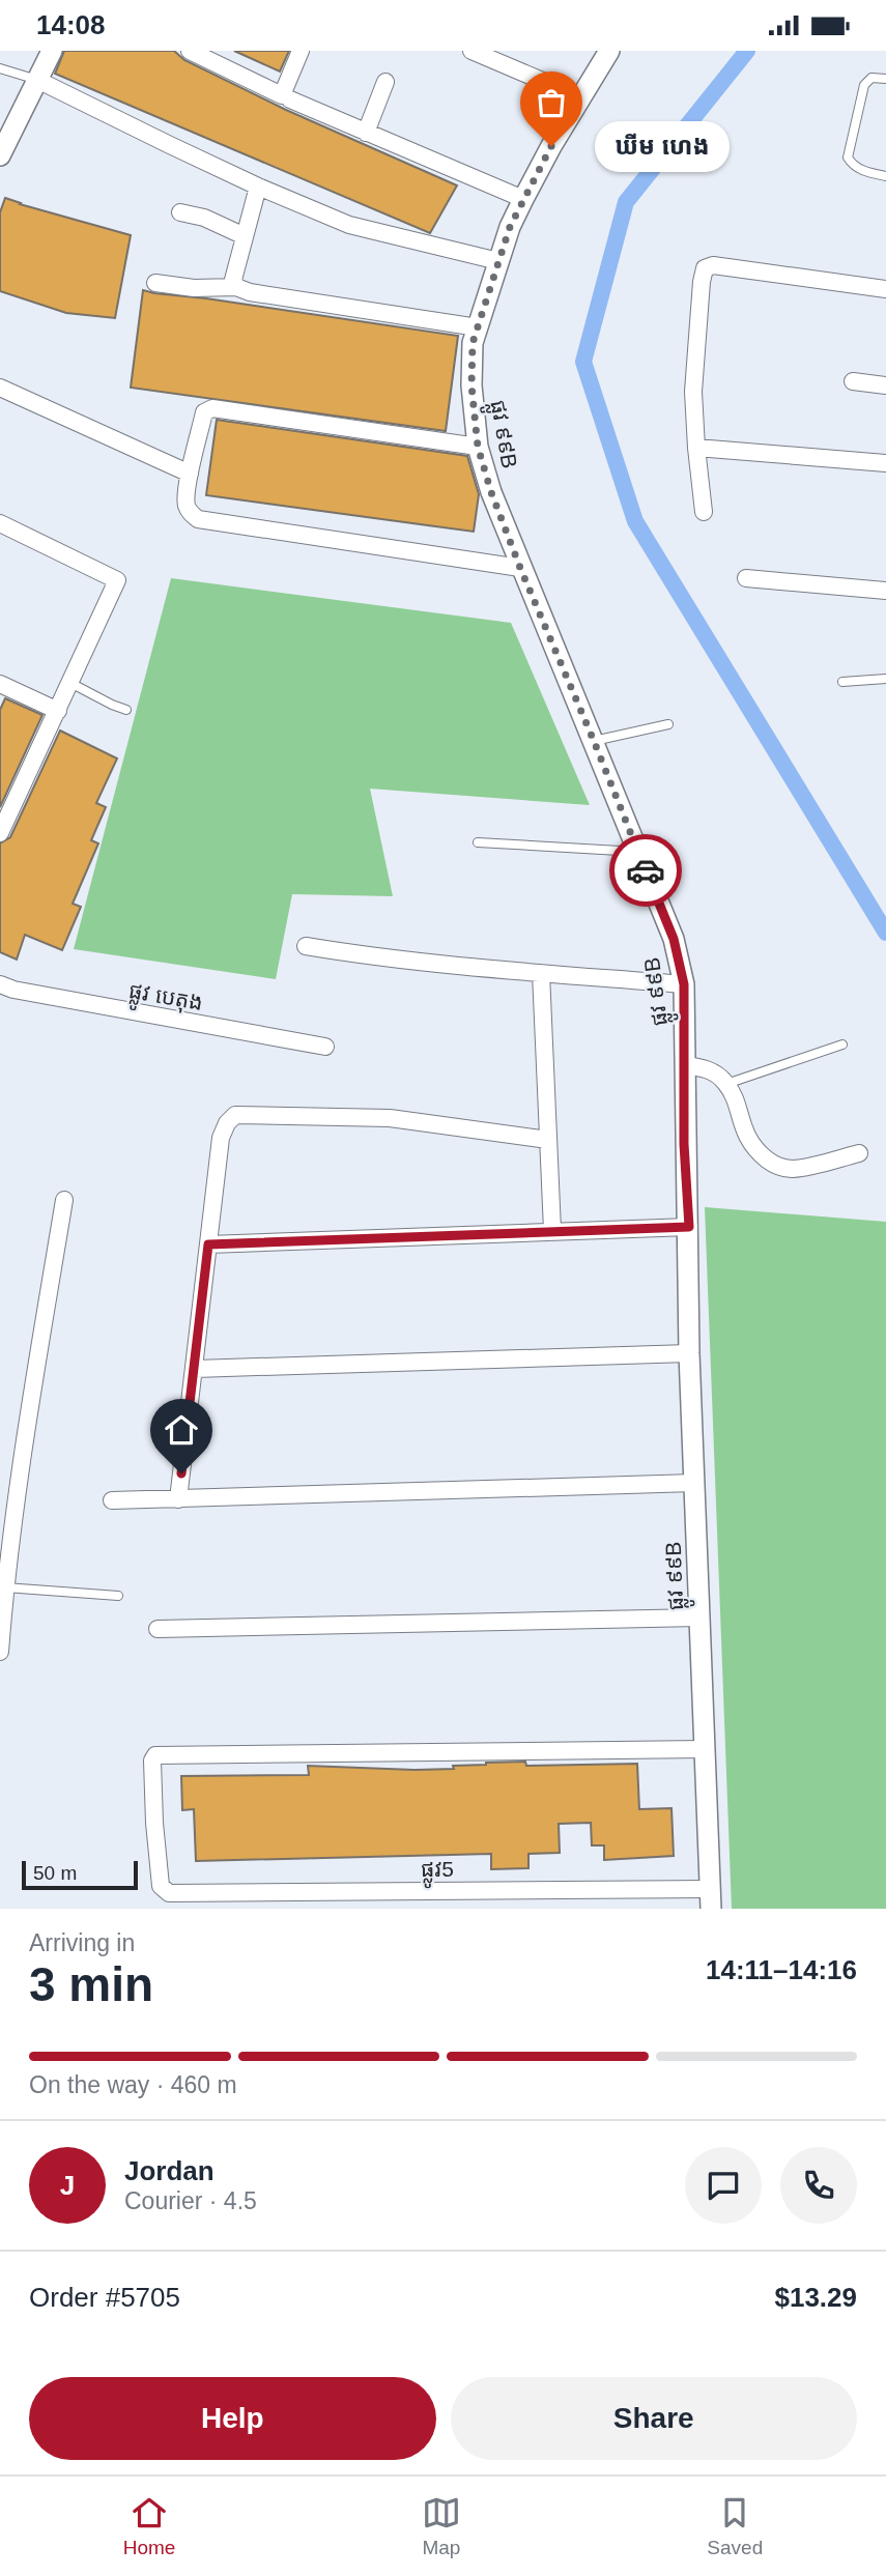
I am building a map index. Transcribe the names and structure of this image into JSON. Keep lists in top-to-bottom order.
{
  "streets": {
    "street": ["ផ្លូវ ៩៩B", "ផ្លូវ បេតុង", "ផ្លូវ5"]
  },
  "crossings": [
    ["ផ្លូវ ៩៩B", "ផ្លូវ5"]
  ],
  "places": ["ឃីម ហេង"],
  "scale_bar": "50 m",
  "page": {
    "status": "14:08",
    "bubble": "ឃីម ហេង",
    "scale": "50 m",
    "heading": ["3 min", "Arriving in", "14:11–14:16"],
    "panel": [
      "Jordan",
      "Courier · 4.5",
      "Order #5705",
      "$13.29"
    ],
    "bar": "On the way · 460 m",
    "round": "J",
    "buttons": ["Help", "Share"],
    "tabs": ["Home", "Map", "Saved"]
  }
}
